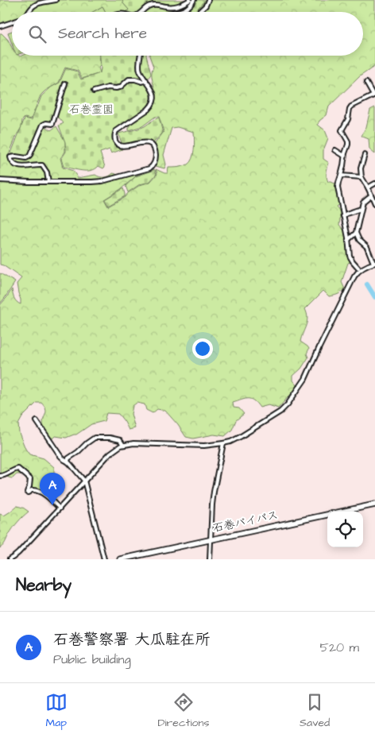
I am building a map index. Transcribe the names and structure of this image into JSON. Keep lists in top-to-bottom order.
{
  "streets": {
    "highway": ["石巻バイパス"]
  },
  "parks": ["石巻霊園"],
  "page": {
    "search": "Search here",
    "pins": "A",
    "heading": "Nearby",
    "list": [
      {
        "mark": "A",
        "name": "石巻警察署 大瓜駐在所",
        "note": "Public building",
        "value": "520 m"
      }
    ],
    "nav": ["Map", "Directions", "Saved"]
  }
}
